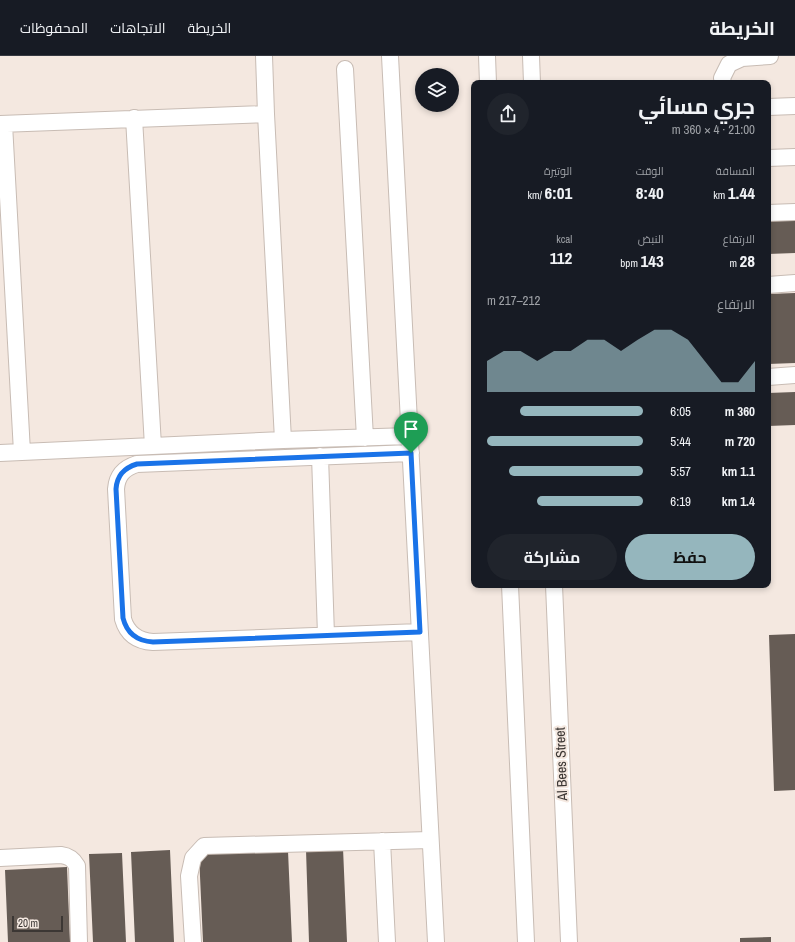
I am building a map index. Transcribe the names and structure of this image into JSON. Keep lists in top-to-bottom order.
{
  "streets": {
    "street": ["Al Bees Street"]
  },
  "scale_bar": "20 m",
  "page": {
    "header": "الخريطة",
    "nav": ["الخريطة", "الاتجاهات", "المحفوظات"],
    "heading": ["جري مسائي", "21:00 · 4 × 360 m"],
    "stats": [
      ["المسافة", "1.44 km"],
      ["الوقت", "8:40"],
      ["الوتيرة", "6:01 /km"],
      ["الارتفاع", "28 m"],
      ["النبض", "143 bpm"],
      ["kcal", "112"]
    ],
    "chart": ["الارتفاع", "212–217 m"],
    "list": [
      {
        "name": "360 m",
        "note": "6:05"
      },
      {
        "name": "720 m",
        "note": "5:44"
      },
      {
        "name": "1.1 km",
        "note": "5:57"
      },
      {
        "name": "1.4 km",
        "note": "6:19"
      }
    ],
    "buttons": ["حفظ", "مشاركة"],
    "scale": "20 m"
  }
}
